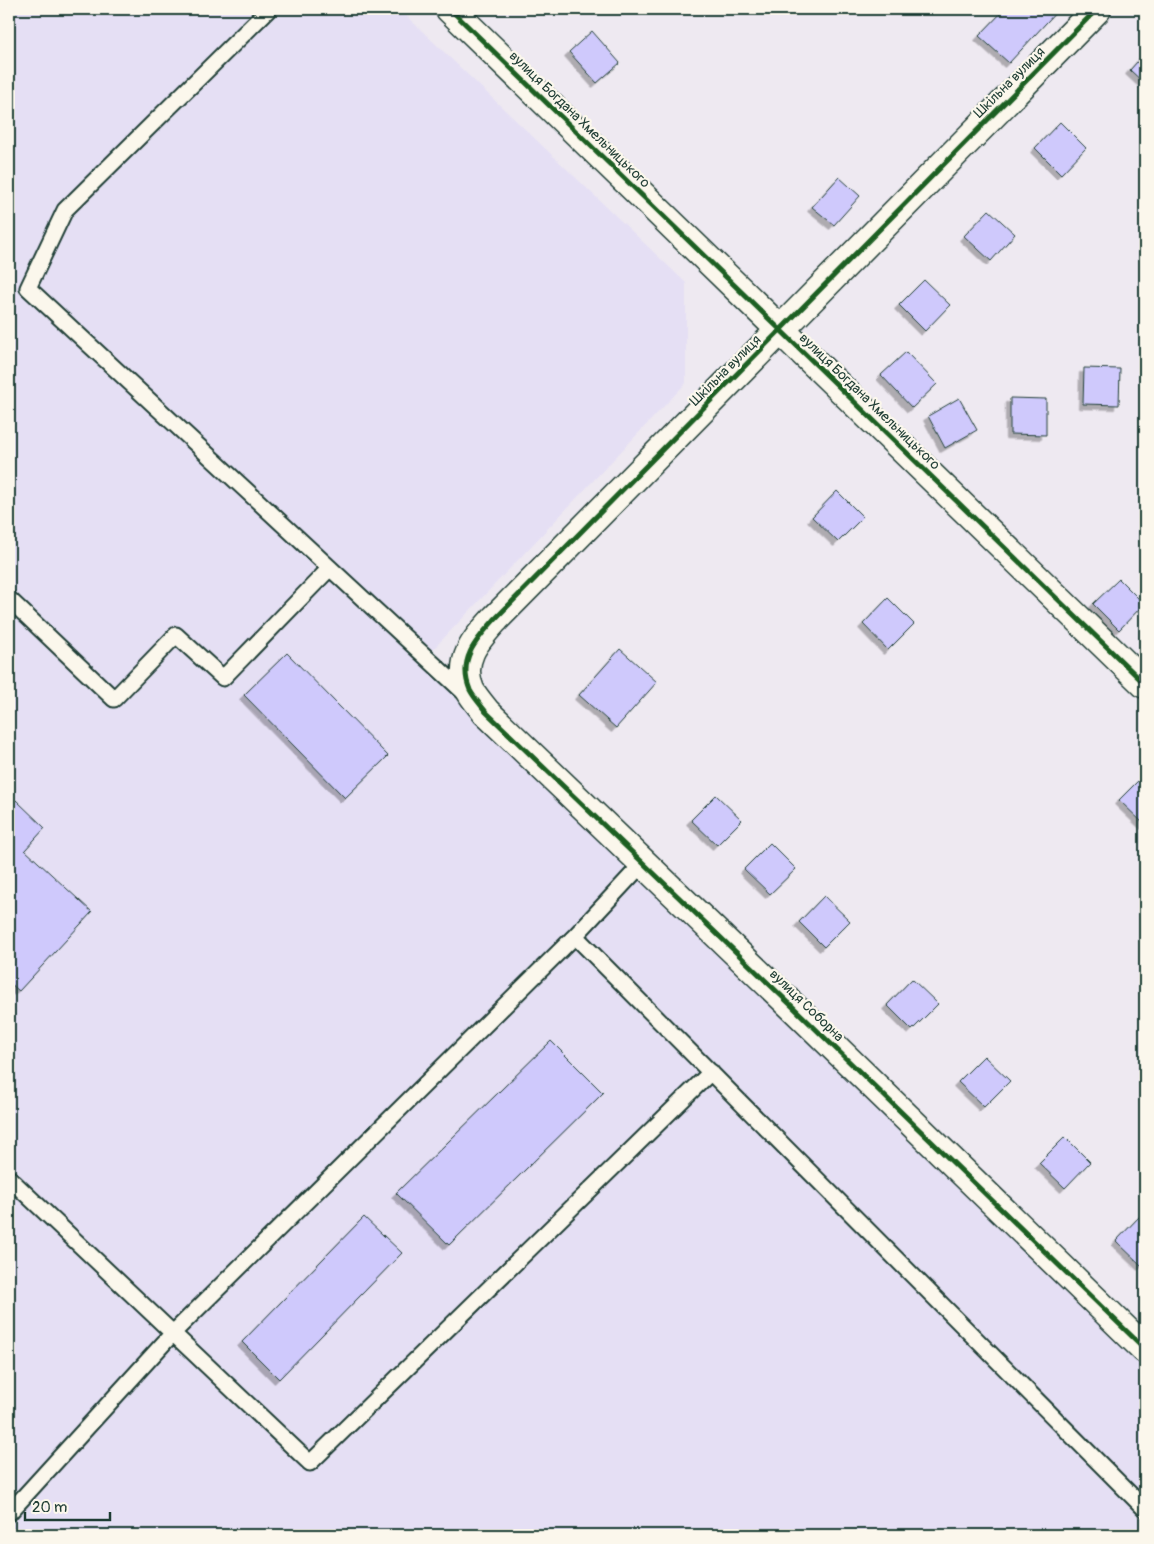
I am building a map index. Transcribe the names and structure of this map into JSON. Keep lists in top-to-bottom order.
{
  "streets": {
    "street": ["Шкільна вулиця", "вулиця Богдана Хмельницького", "вулиця Соборна"]
  },
  "crossings": [
    ["Шкільна вулиця", "вулиця Богдана Хмельницького"],
    ["Шкільна вулиця", "вулиця Соборна"]
  ],
  "scale_bar": "20 m"
}
